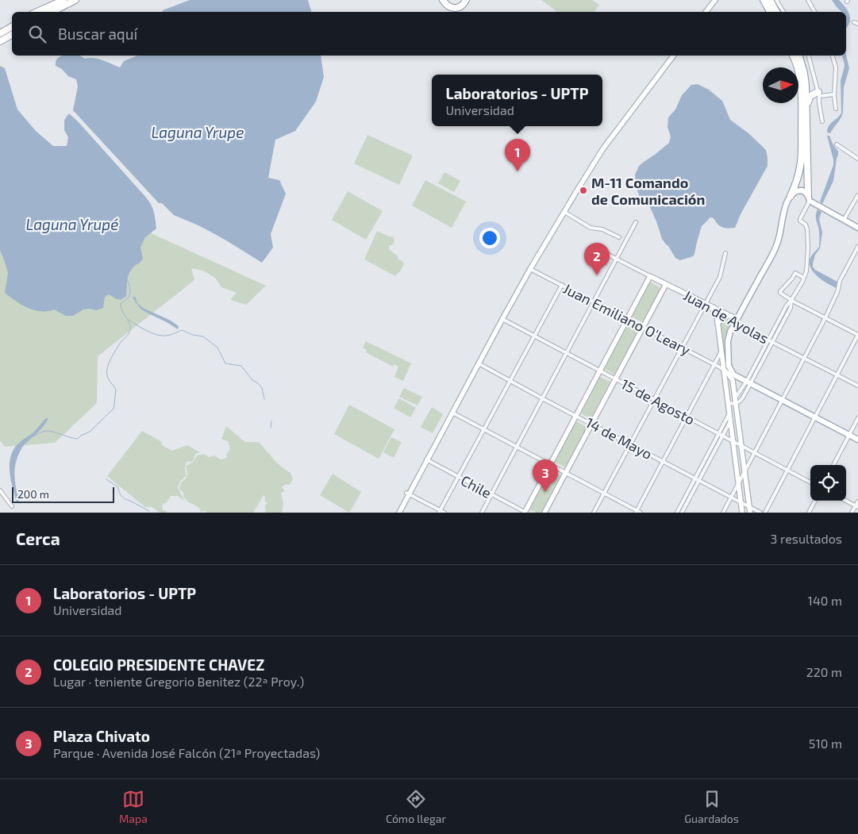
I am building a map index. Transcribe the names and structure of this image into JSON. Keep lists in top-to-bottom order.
{
  "streets": {
    "street": [
      "Juan de Ayolas",
      "Juan Emiliano O'Leary",
      "15 de Agosto",
      "14 de Mayo",
      "Chile"
    ]
  },
  "water": ["Laguna Yrupe", "Laguna Yrupé"],
  "places": ["M-11 Comando de Comunicación"],
  "scale_bar": "200 m",
  "north": "right",
  "page": {
    "search": "Buscar aquí",
    "popup": ["Laboratorios - UPTP", "Universidad"],
    "pins": ["1", "2", "3"],
    "scale": "200 m",
    "heading": ["Cerca", "3 resultados"],
    "list": [
      {
        "mark": "1",
        "name": "Laboratorios - UPTP",
        "note": "Universidad",
        "value": "140 m"
      },
      {
        "mark": "2",
        "name": "COLEGIO PRESIDENTE CHAVEZ",
        "note": "Lugar · teniente Gregorio Benitez (22ª Proy.)",
        "value": "220 m"
      },
      {
        "mark": "3",
        "name": "Plaza Chivato",
        "note": "Parque · Avenida José Falcón (21ª Proyectadas)",
        "value": "510 m"
      }
    ],
    "nav": ["Mapa", "Cómo llegar", "Guardados"]
  }
}
